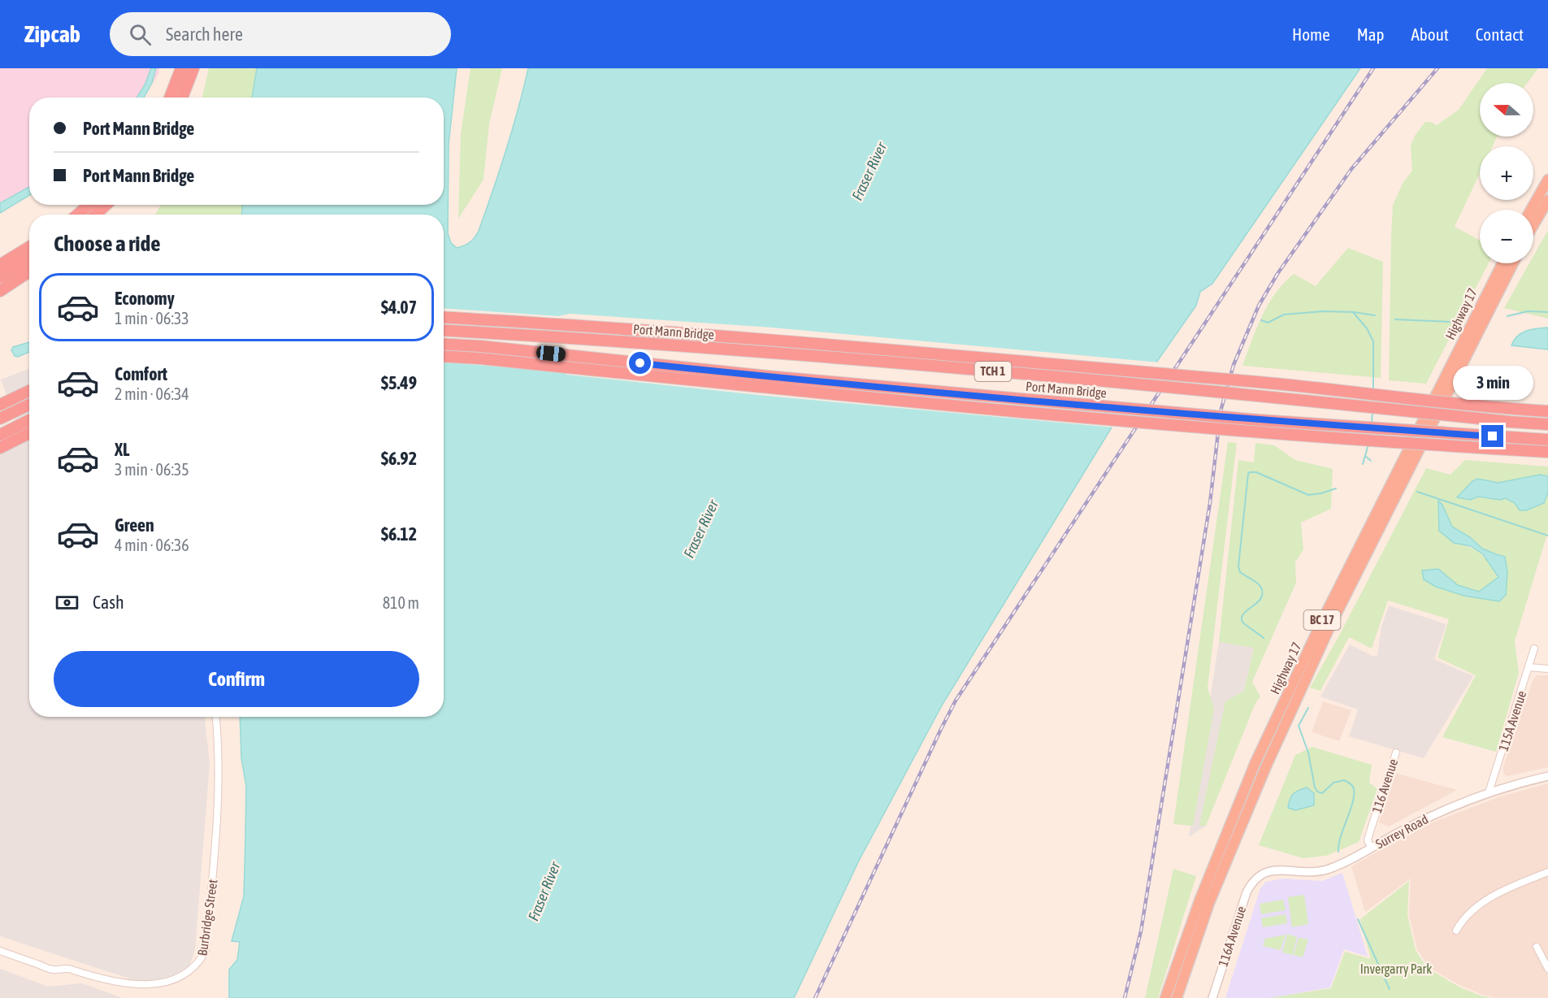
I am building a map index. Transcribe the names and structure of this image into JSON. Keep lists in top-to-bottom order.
{
  "streets": {
    "highway": [
      "Highway 17",
      "Port Mann Bridge",
      "TCH 1",
      "BC 17"
    ],
    "street": [
      "115A Avenue",
      "116 Avenue",
      "Surrey Road",
      "Burbridge Street",
      "116A Avenue"
    ]
  },
  "crossings": [
    ["115A Avenue", "Surrey Road"],
    ["116 Avenue", "Surrey Road"],
    ["Surrey Road", "116A Avenue"]
  ],
  "water": ["Fraser River"],
  "parks": ["Invergarry Park"],
  "north": "left",
  "page": {
    "header": "Zipcab",
    "search": "Search here",
    "nav": [
      "Home",
      "Map",
      "About",
      "Contact"
    ],
    "map_buttons": ["+", "−"],
    "banner": ["Port Mann Bridge", "Port Mann Bridge"],
    "heading": "Choose a ride",
    "list": [
      {
        "name": "Economy",
        "note": "1 min · 06:33",
        "value": "$4.07"
      },
      {
        "name": "Comfort",
        "note": "2 min · 06:34",
        "value": "$5.49"
      },
      {
        "name": "XL",
        "note": "3 min · 06:35",
        "value": "$6.92"
      },
      {
        "name": "Green",
        "note": "4 min · 06:36",
        "value": "$6.12"
      }
    ],
    "bubble": "3 min",
    "pay": ["Cash", "810 m"],
    "buttons": "Confirm"
  }
}
